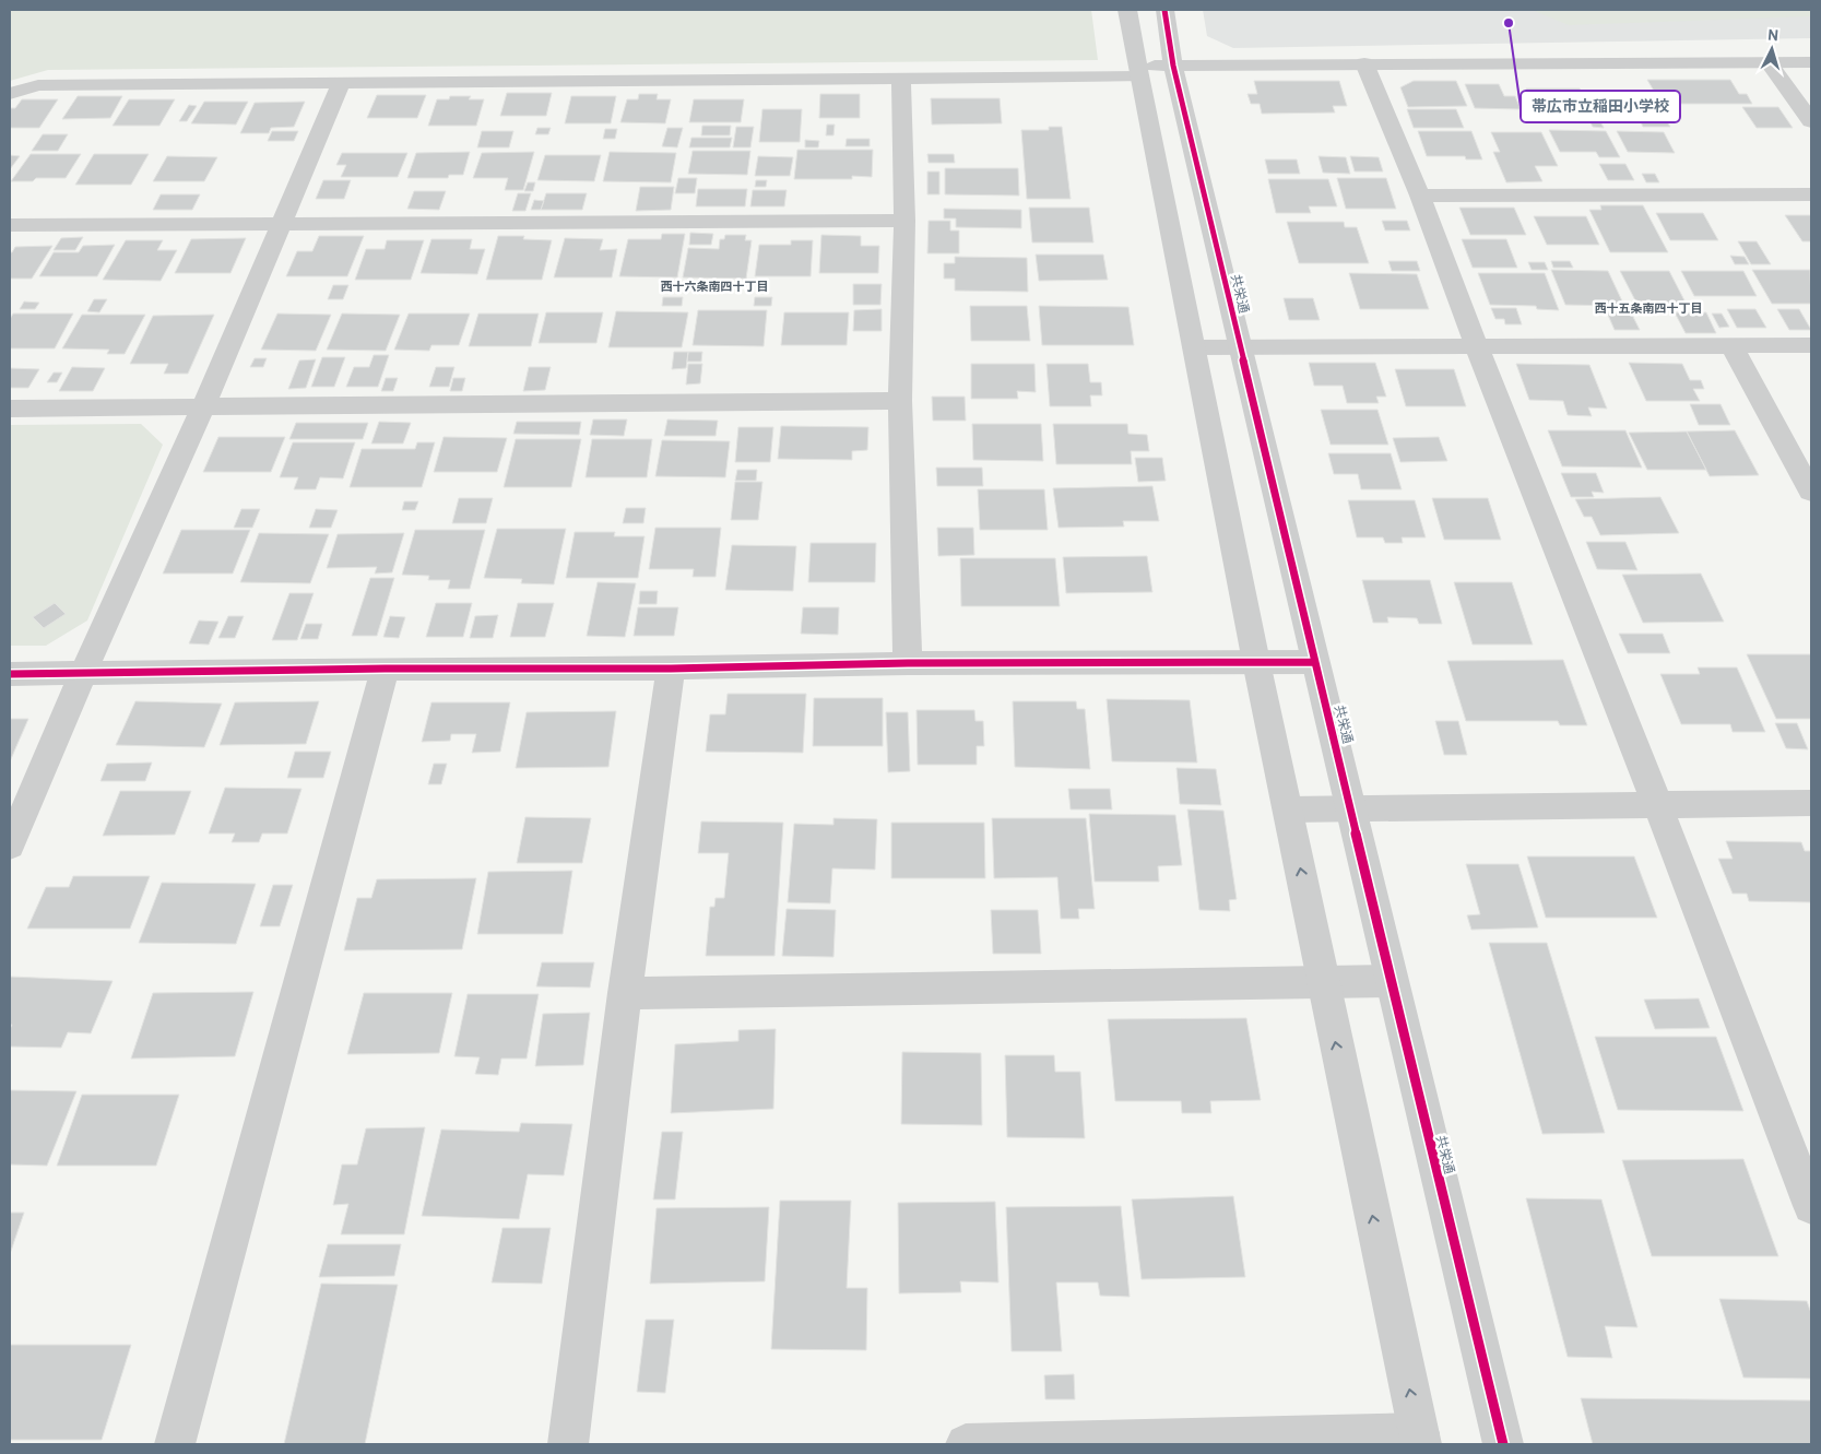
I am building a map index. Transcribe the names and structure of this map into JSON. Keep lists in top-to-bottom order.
{
  "streets": {
    "street": ["共栄通"]
  },
  "districts": ["西十六条南四十丁目", "西十五条南四十丁目"],
  "places": ["帯広市立稲田小学校"],
  "north": "top"
}
